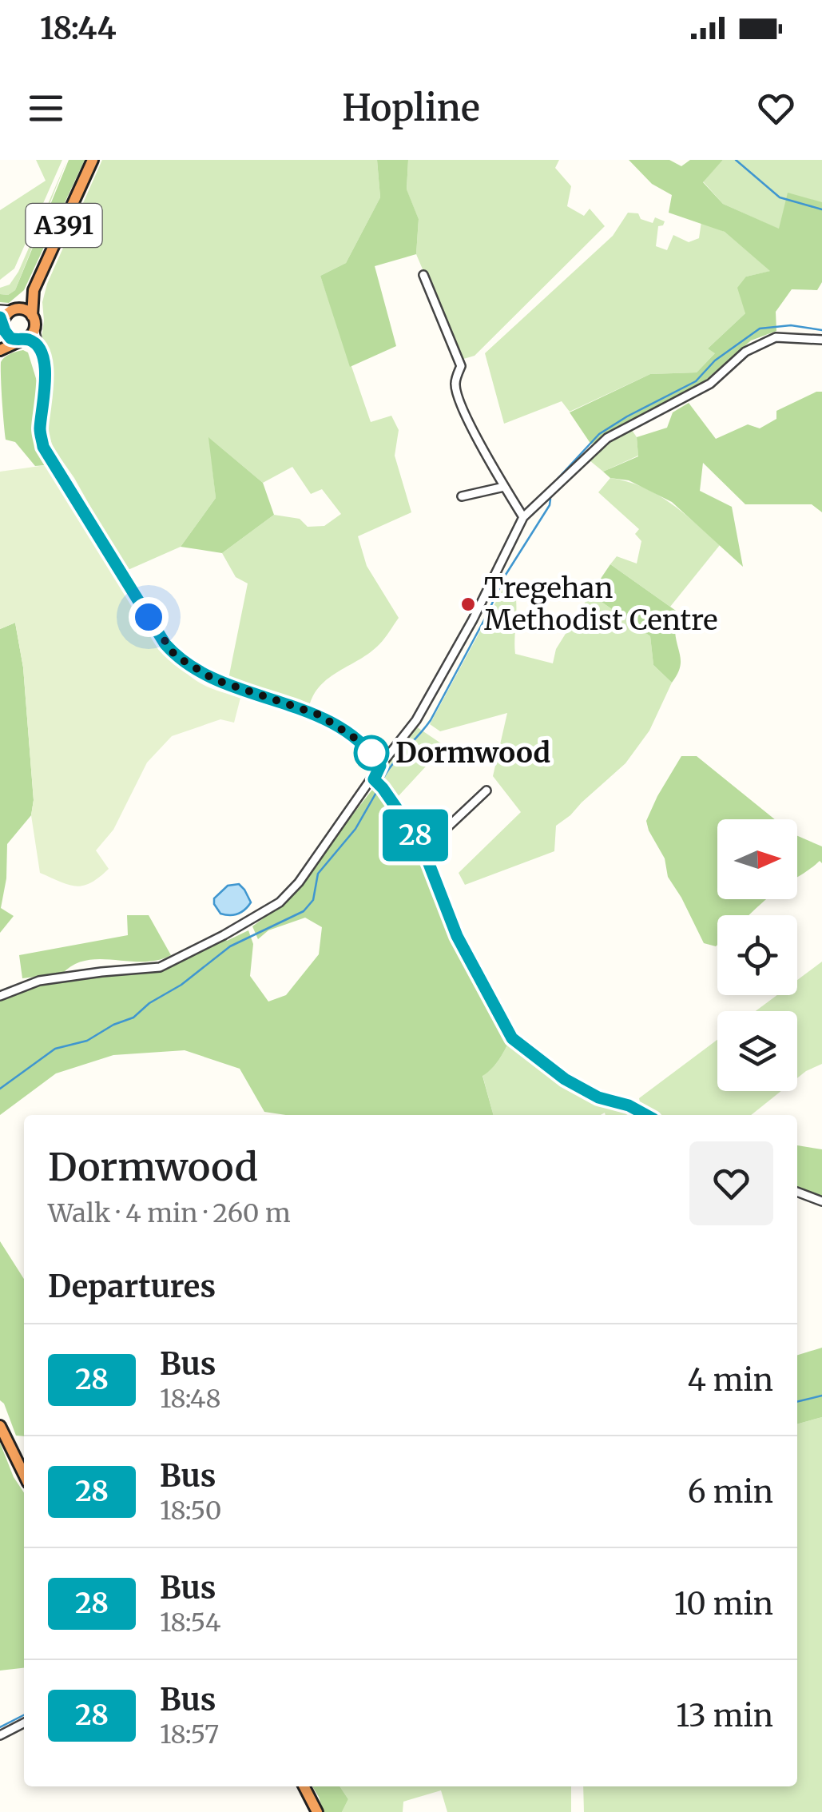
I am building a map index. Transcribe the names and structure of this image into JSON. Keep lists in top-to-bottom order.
{
  "streets": {
    "highway": ["A391"]
  },
  "places": ["Tregehan Methodist Centre", "Dormwood"],
  "lines": ["bus line 28"],
  "north": "right",
  "page": {
    "status": "18:44",
    "header": "Hopline",
    "on_map": "28",
    "heading": [
      ["Dormwood", "Walk · 4 min · 260 m"],
      "Departures"
    ],
    "list": [
      {
        "mark": "28",
        "name": "Bus",
        "note": "18:48",
        "value": "4 min"
      },
      {
        "mark": "28",
        "name": "Bus",
        "note": "18:50",
        "value": "6 min"
      },
      {
        "mark": "28",
        "name": "Bus",
        "note": "18:54",
        "value": "10 min"
      },
      {
        "mark": "28",
        "name": "Bus",
        "note": "18:57",
        "value": "13 min"
      }
    ]
  }
}
